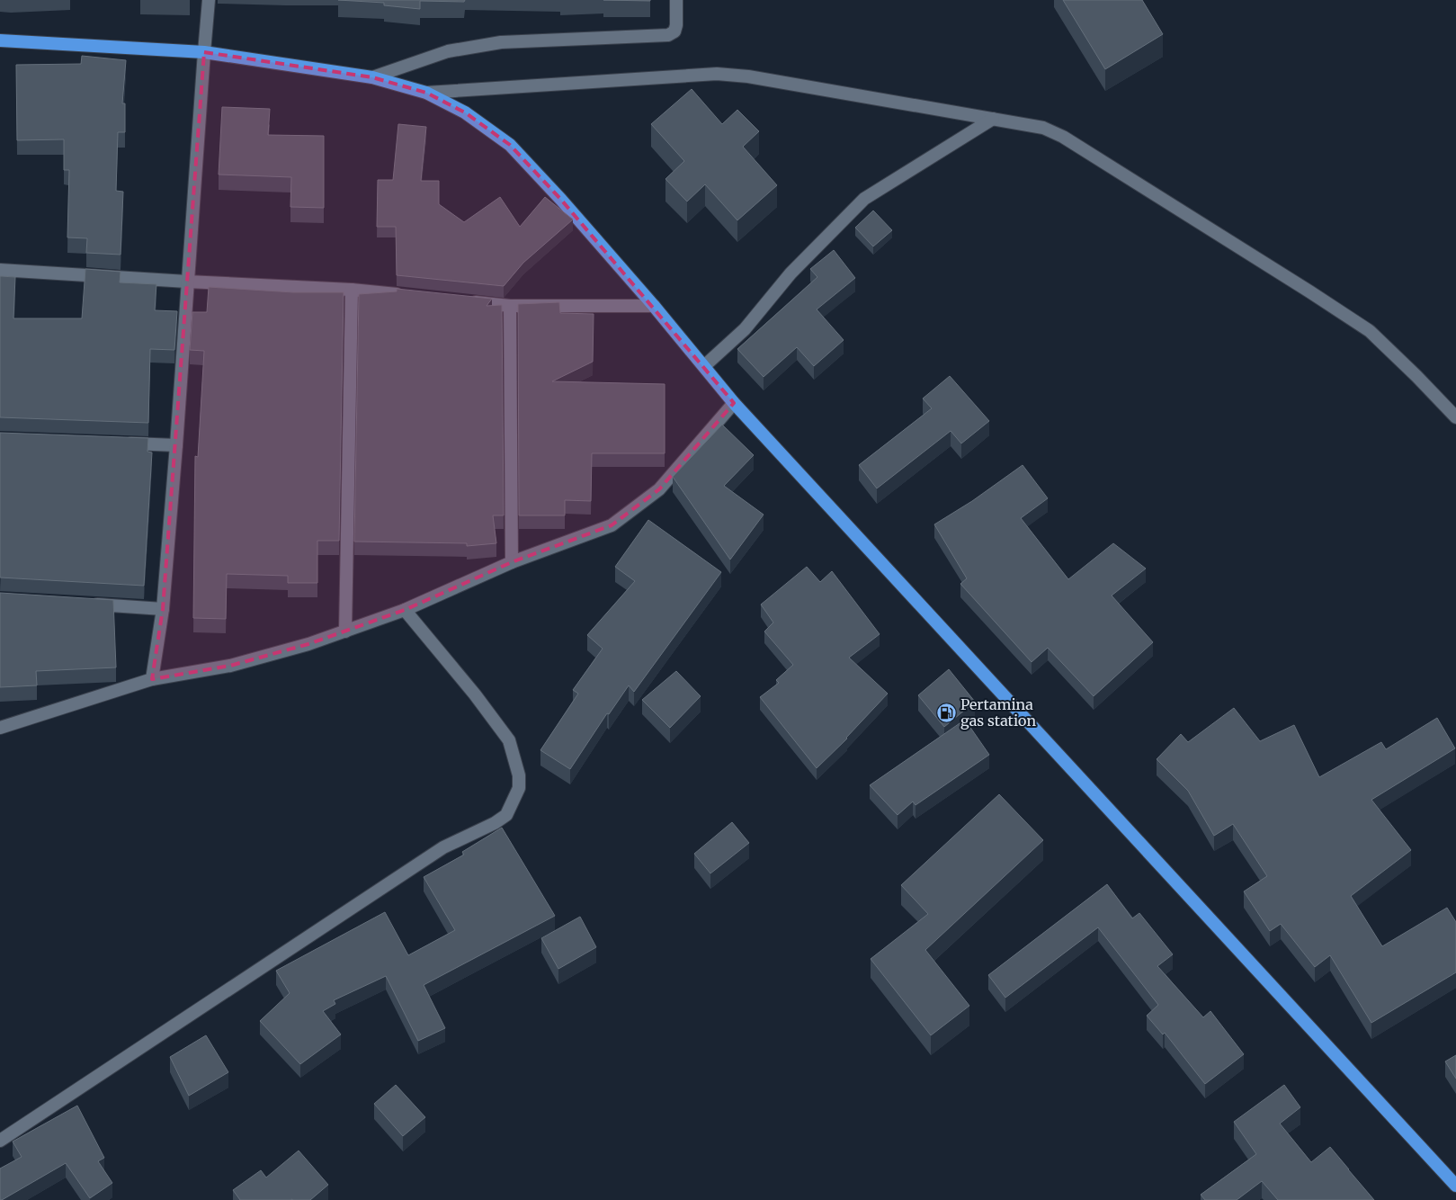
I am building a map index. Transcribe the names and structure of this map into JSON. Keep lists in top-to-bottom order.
{
  "places": {
    "fuel station": ["Pertamina gas station"]
  }
}
